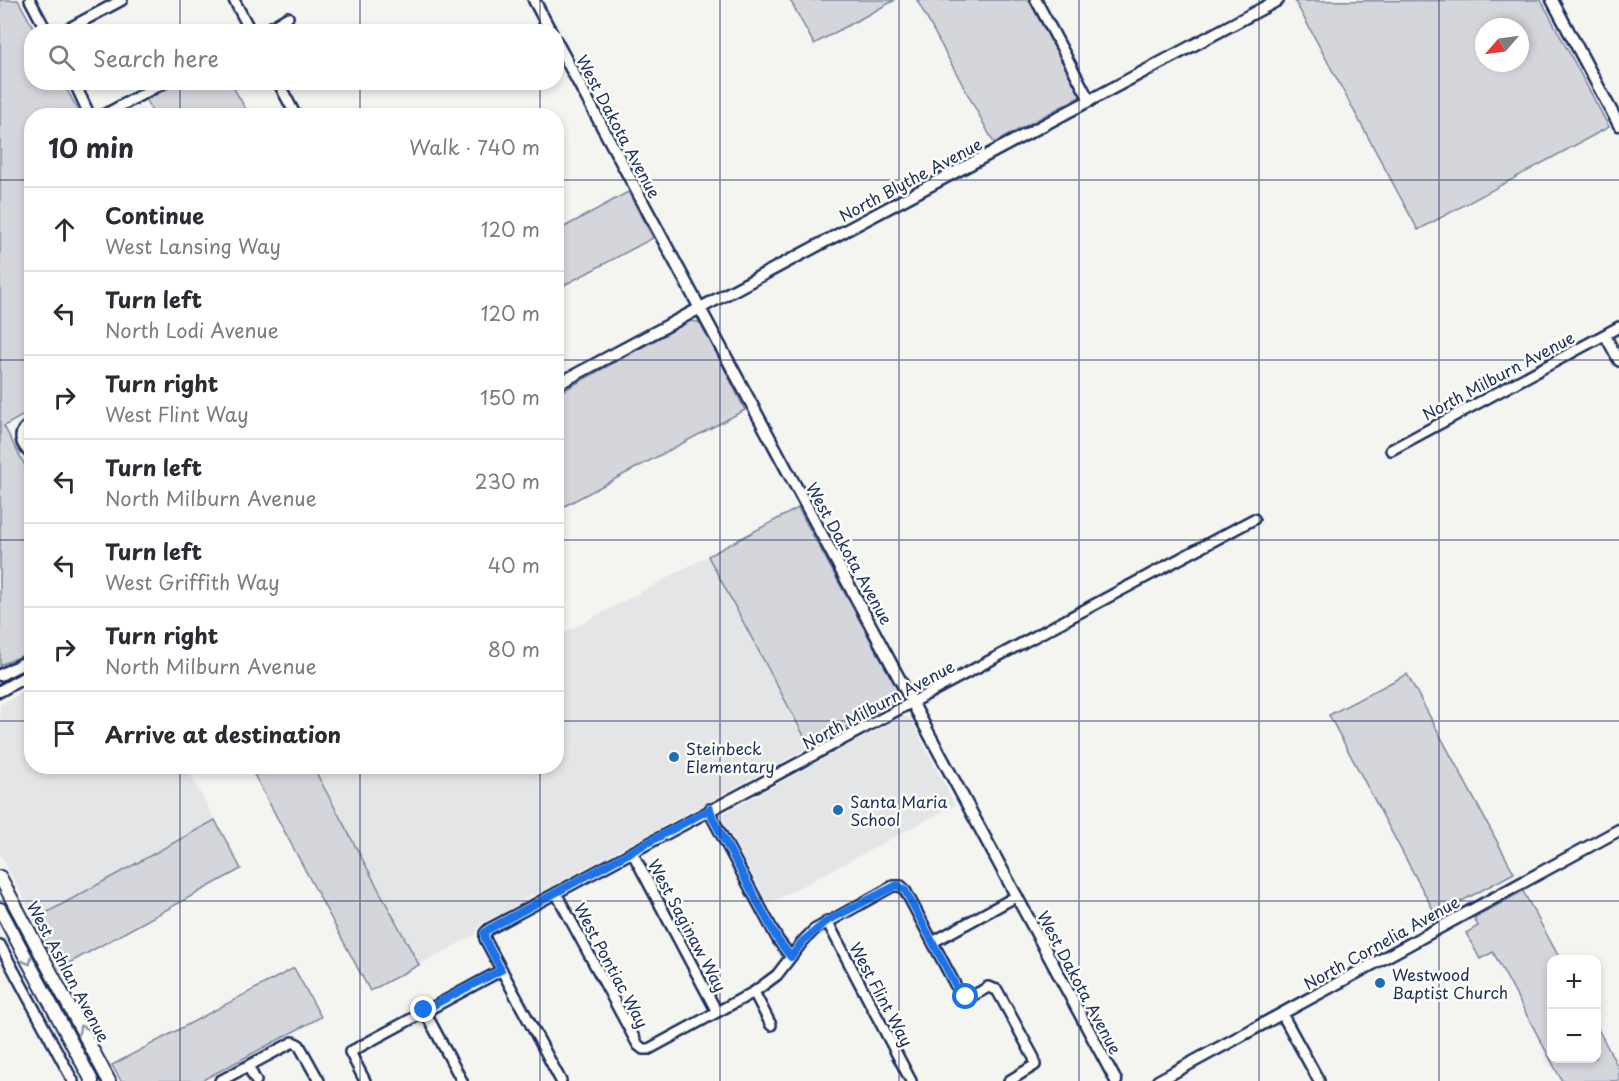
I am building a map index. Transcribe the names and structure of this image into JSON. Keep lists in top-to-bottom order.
{
  "streets": {
    "main road": ["West Ashlan Avenue"],
    "street": [
      "West Dakota Avenue",
      "North Blythe Avenue",
      "North Milburn Avenue",
      "West Saginaw Way",
      "North Cornelia Avenue",
      "West Pontiac Way",
      "West Flint Way"
    ]
  },
  "crossings": [
    ["West Dakota Avenue", "North Blythe Avenue"],
    ["West Dakota Avenue", "North Milburn Avenue"],
    ["North Milburn Avenue", "West Saginaw Way"],
    ["North Milburn Avenue", "West Pontiac Way"],
    ["West Saginaw Way", "West Pontiac Way"]
  ],
  "places": ["Steinbeck Elementary", "Santa Maria School", "Westwood Baptist Church"],
  "north": "bottom left",
  "page": {
    "search": "Search here",
    "heading": ["10 min", "Walk · 740 m"],
    "list": [
      ["Continue", "West Lansing Way", "120 m"],
      ["Turn left", "North Lodi Avenue", "120 m"],
      ["Turn right", "West Flint Way", "150 m"],
      ["Turn left", "North Milburn Avenue", "230 m"],
      ["Turn left", "West Griffith Way", "40 m"],
      ["Turn right", "North Milburn Avenue", "80 m"],
      "Arrive at destination"
    ],
    "map_buttons": ["+", "−"]
  }
}
